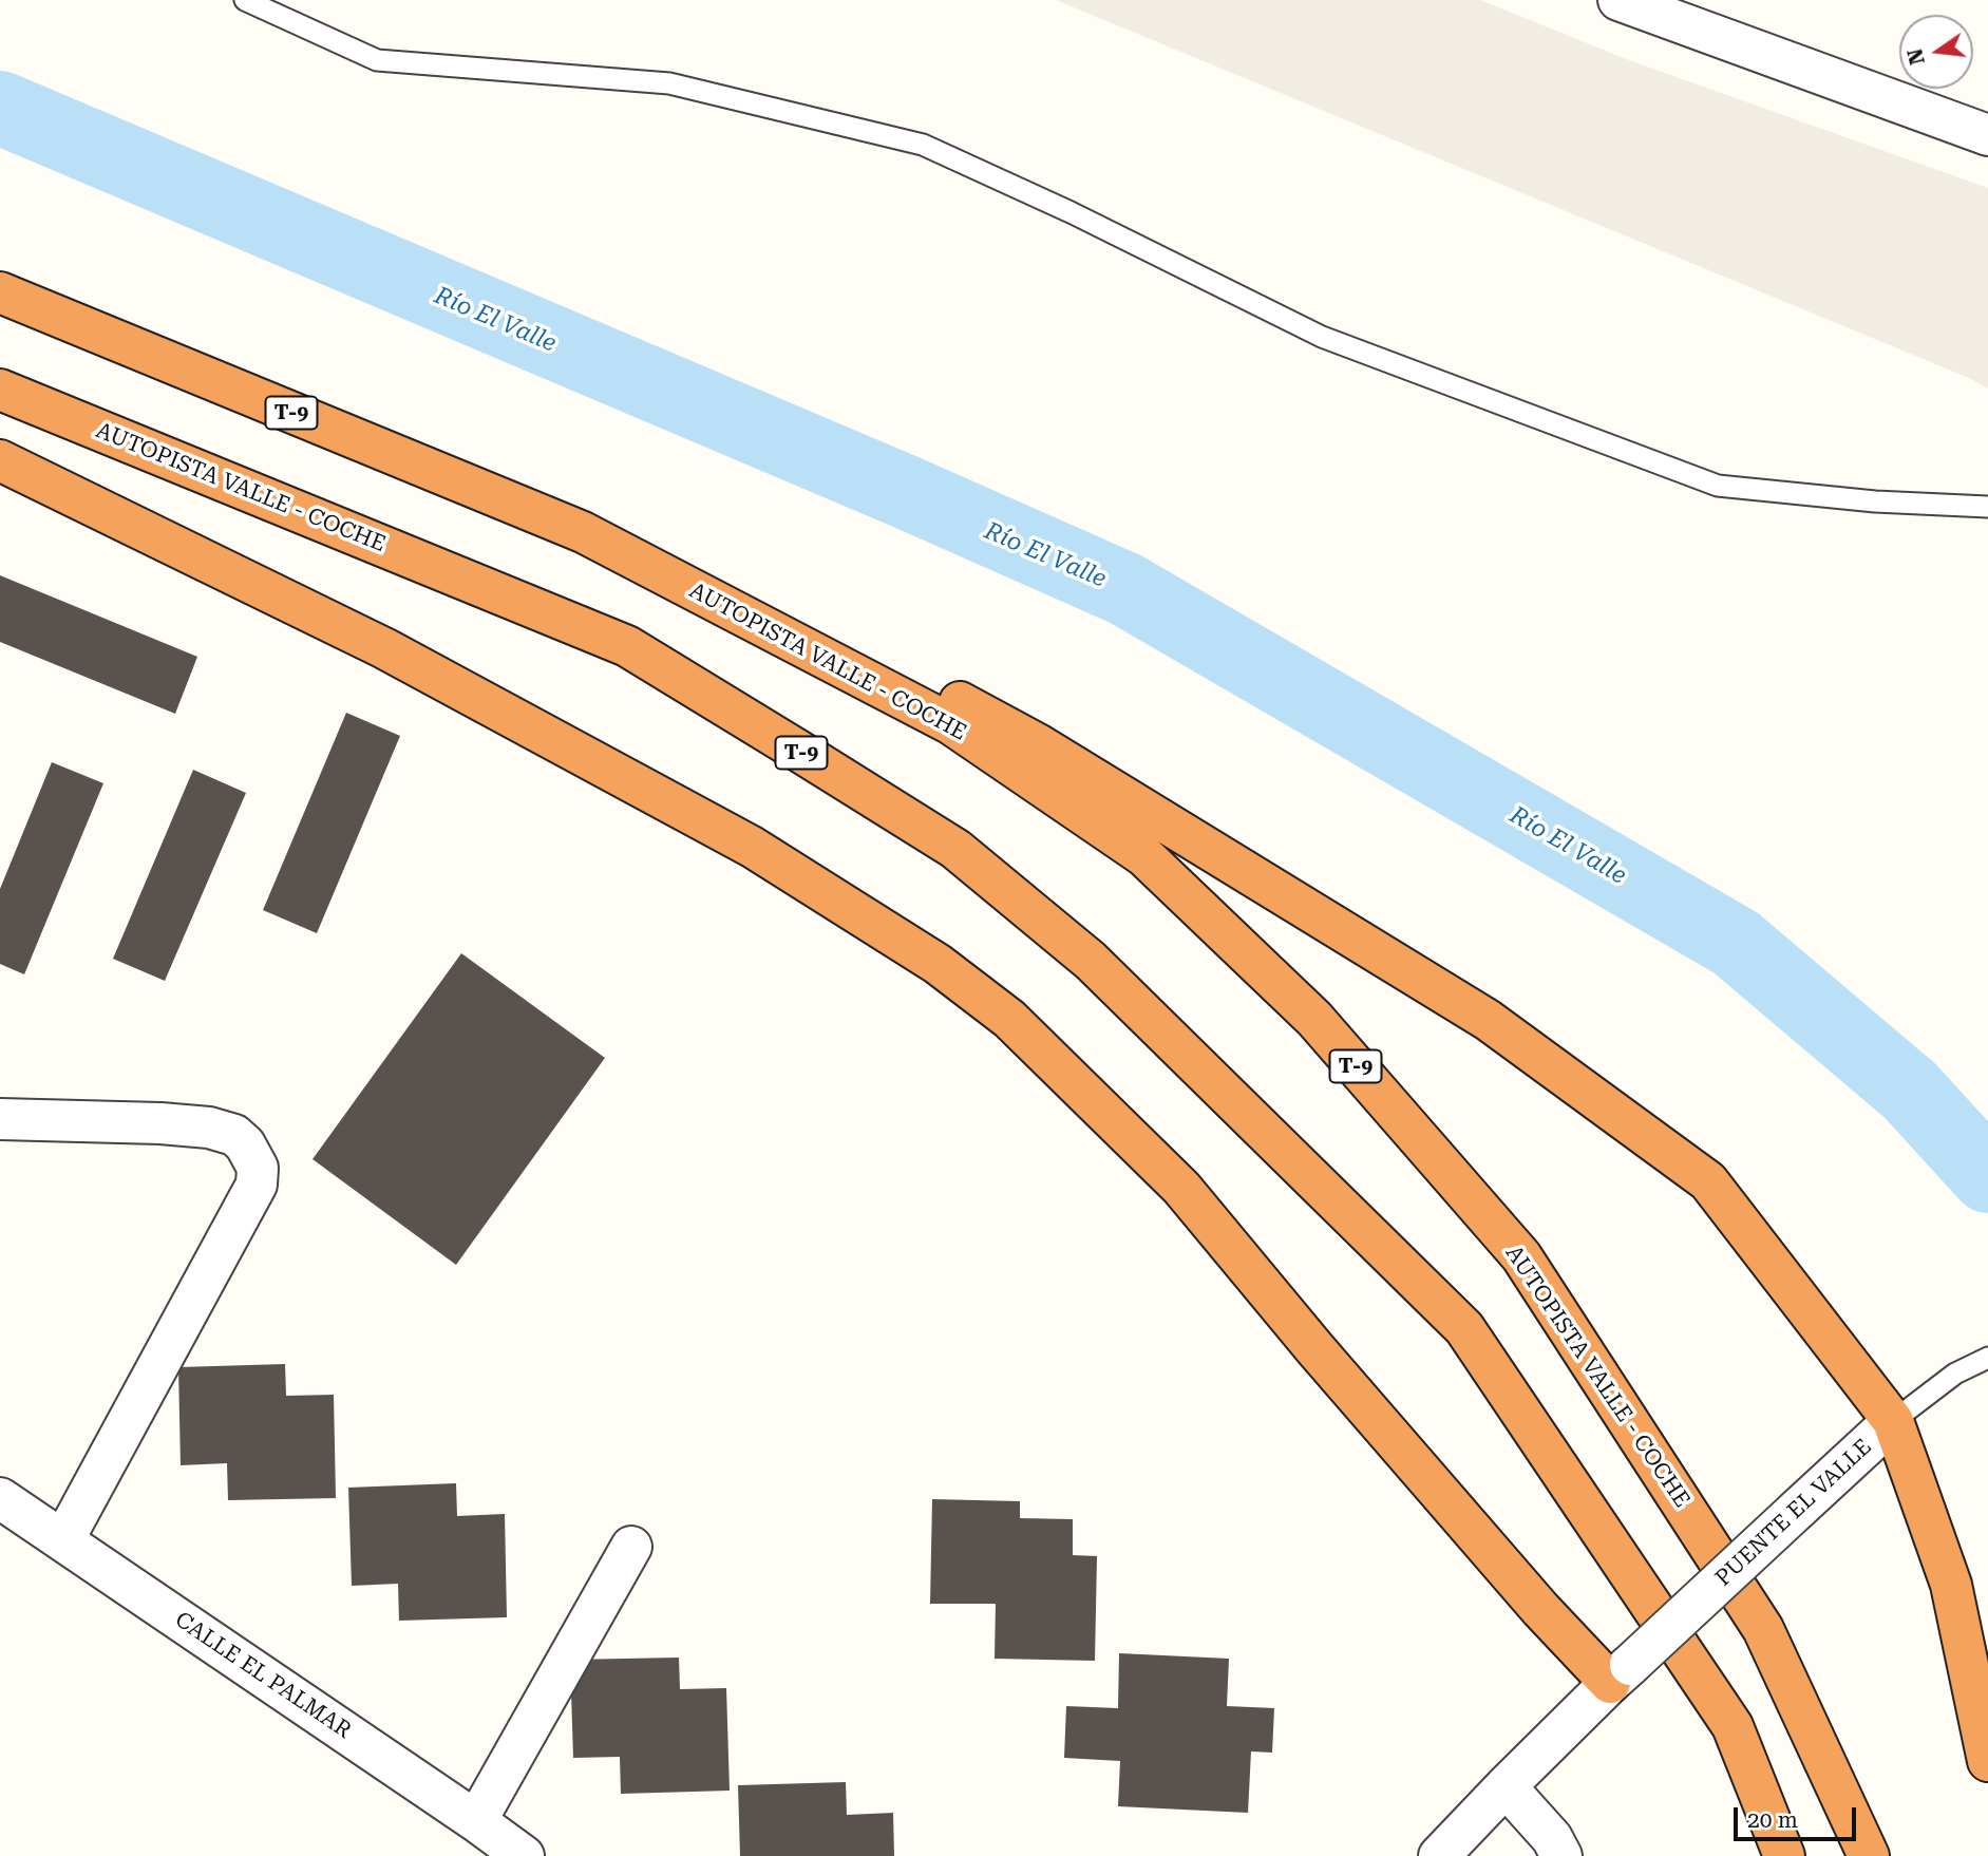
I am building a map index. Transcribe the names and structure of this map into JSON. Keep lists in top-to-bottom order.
{
  "streets": {
    "highway": ["T-9", "AUTOPISTA VALLE - COCHE"],
    "street": ["PUENTE EL VALLE", "CALLE EL PALMAR"]
  },
  "crossings": [
    ["T-9", "AUTOPISTA VALLE - COCHE"],
    ["T-9", "PUENTE EL VALLE"]
  ],
  "water": ["Río El Valle"],
  "scale_bar": "20 m",
  "north": "left"
}
